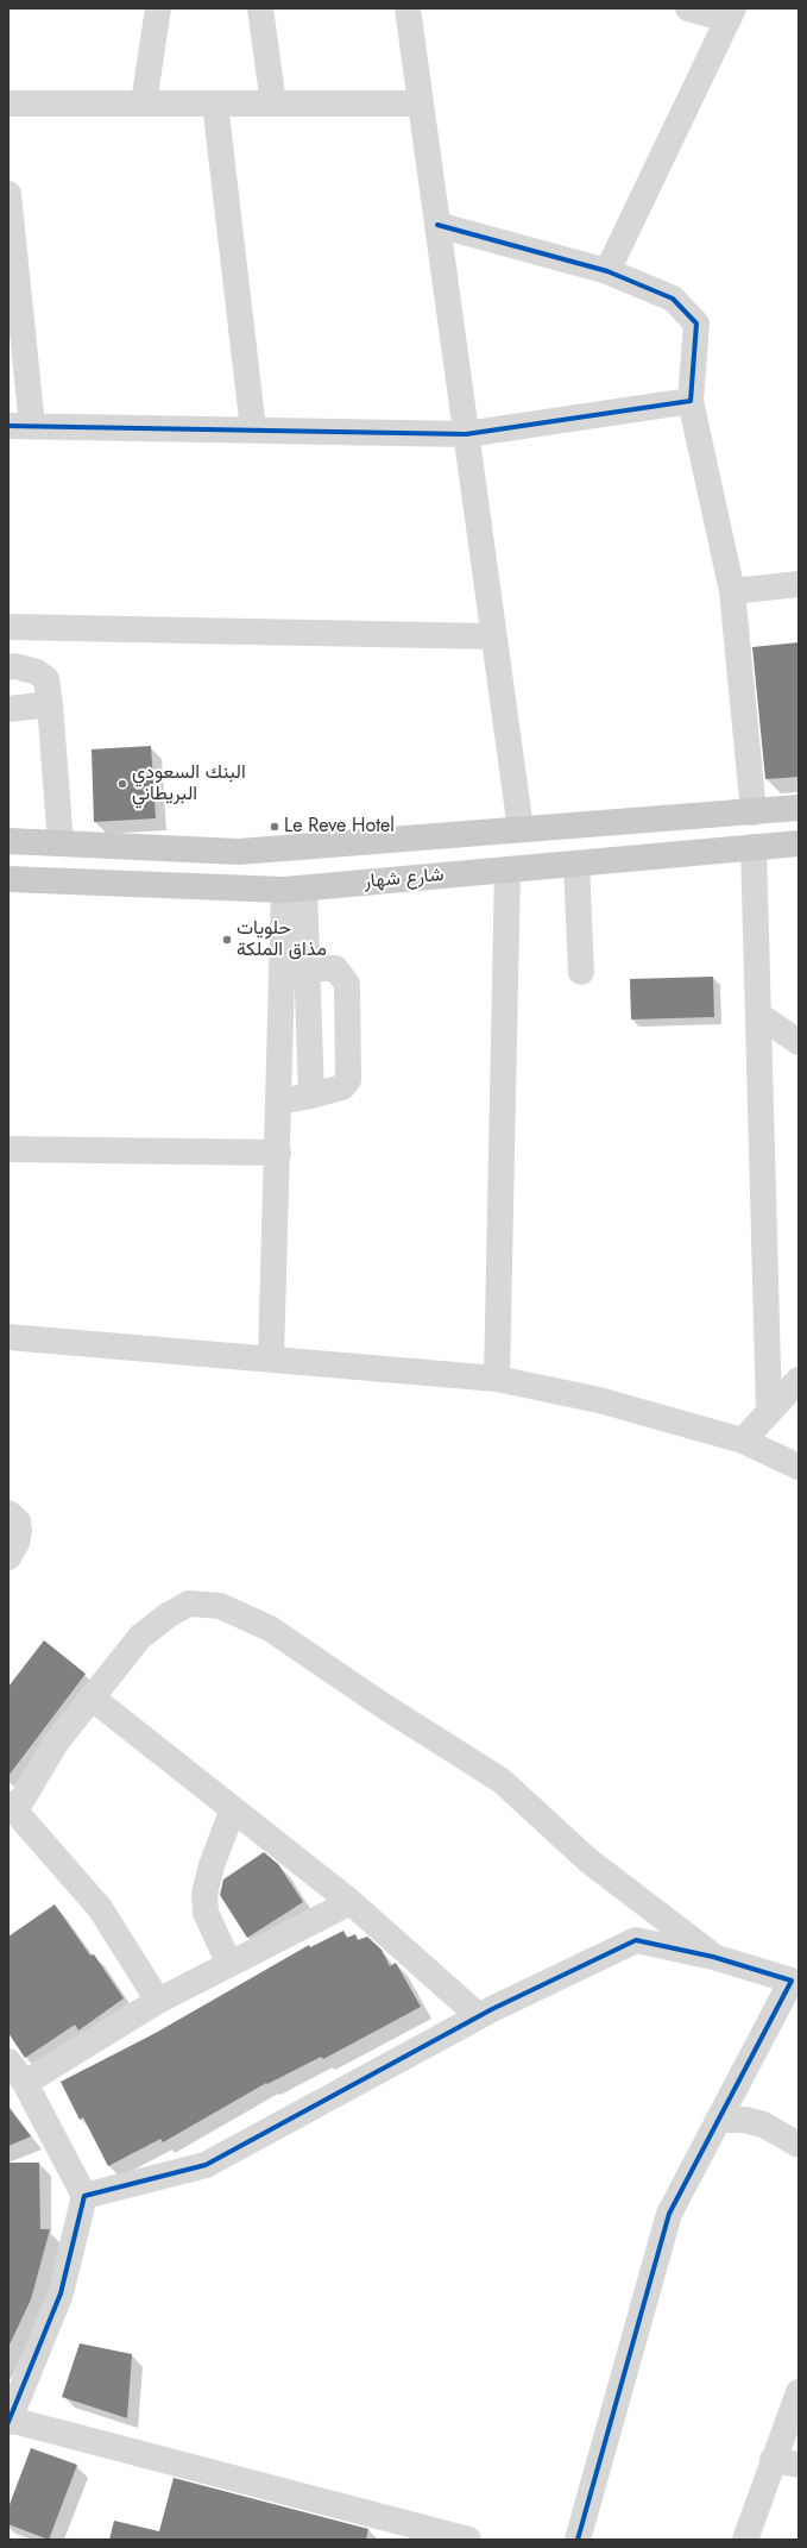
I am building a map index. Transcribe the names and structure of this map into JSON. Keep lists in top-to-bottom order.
{
  "streets": {
    "main road": ["شارع شهار"]
  },
  "places": ["البنك السعودي البريطاني", "Le Reve Hotel", "حلويات مذاق الملكة"]
}
